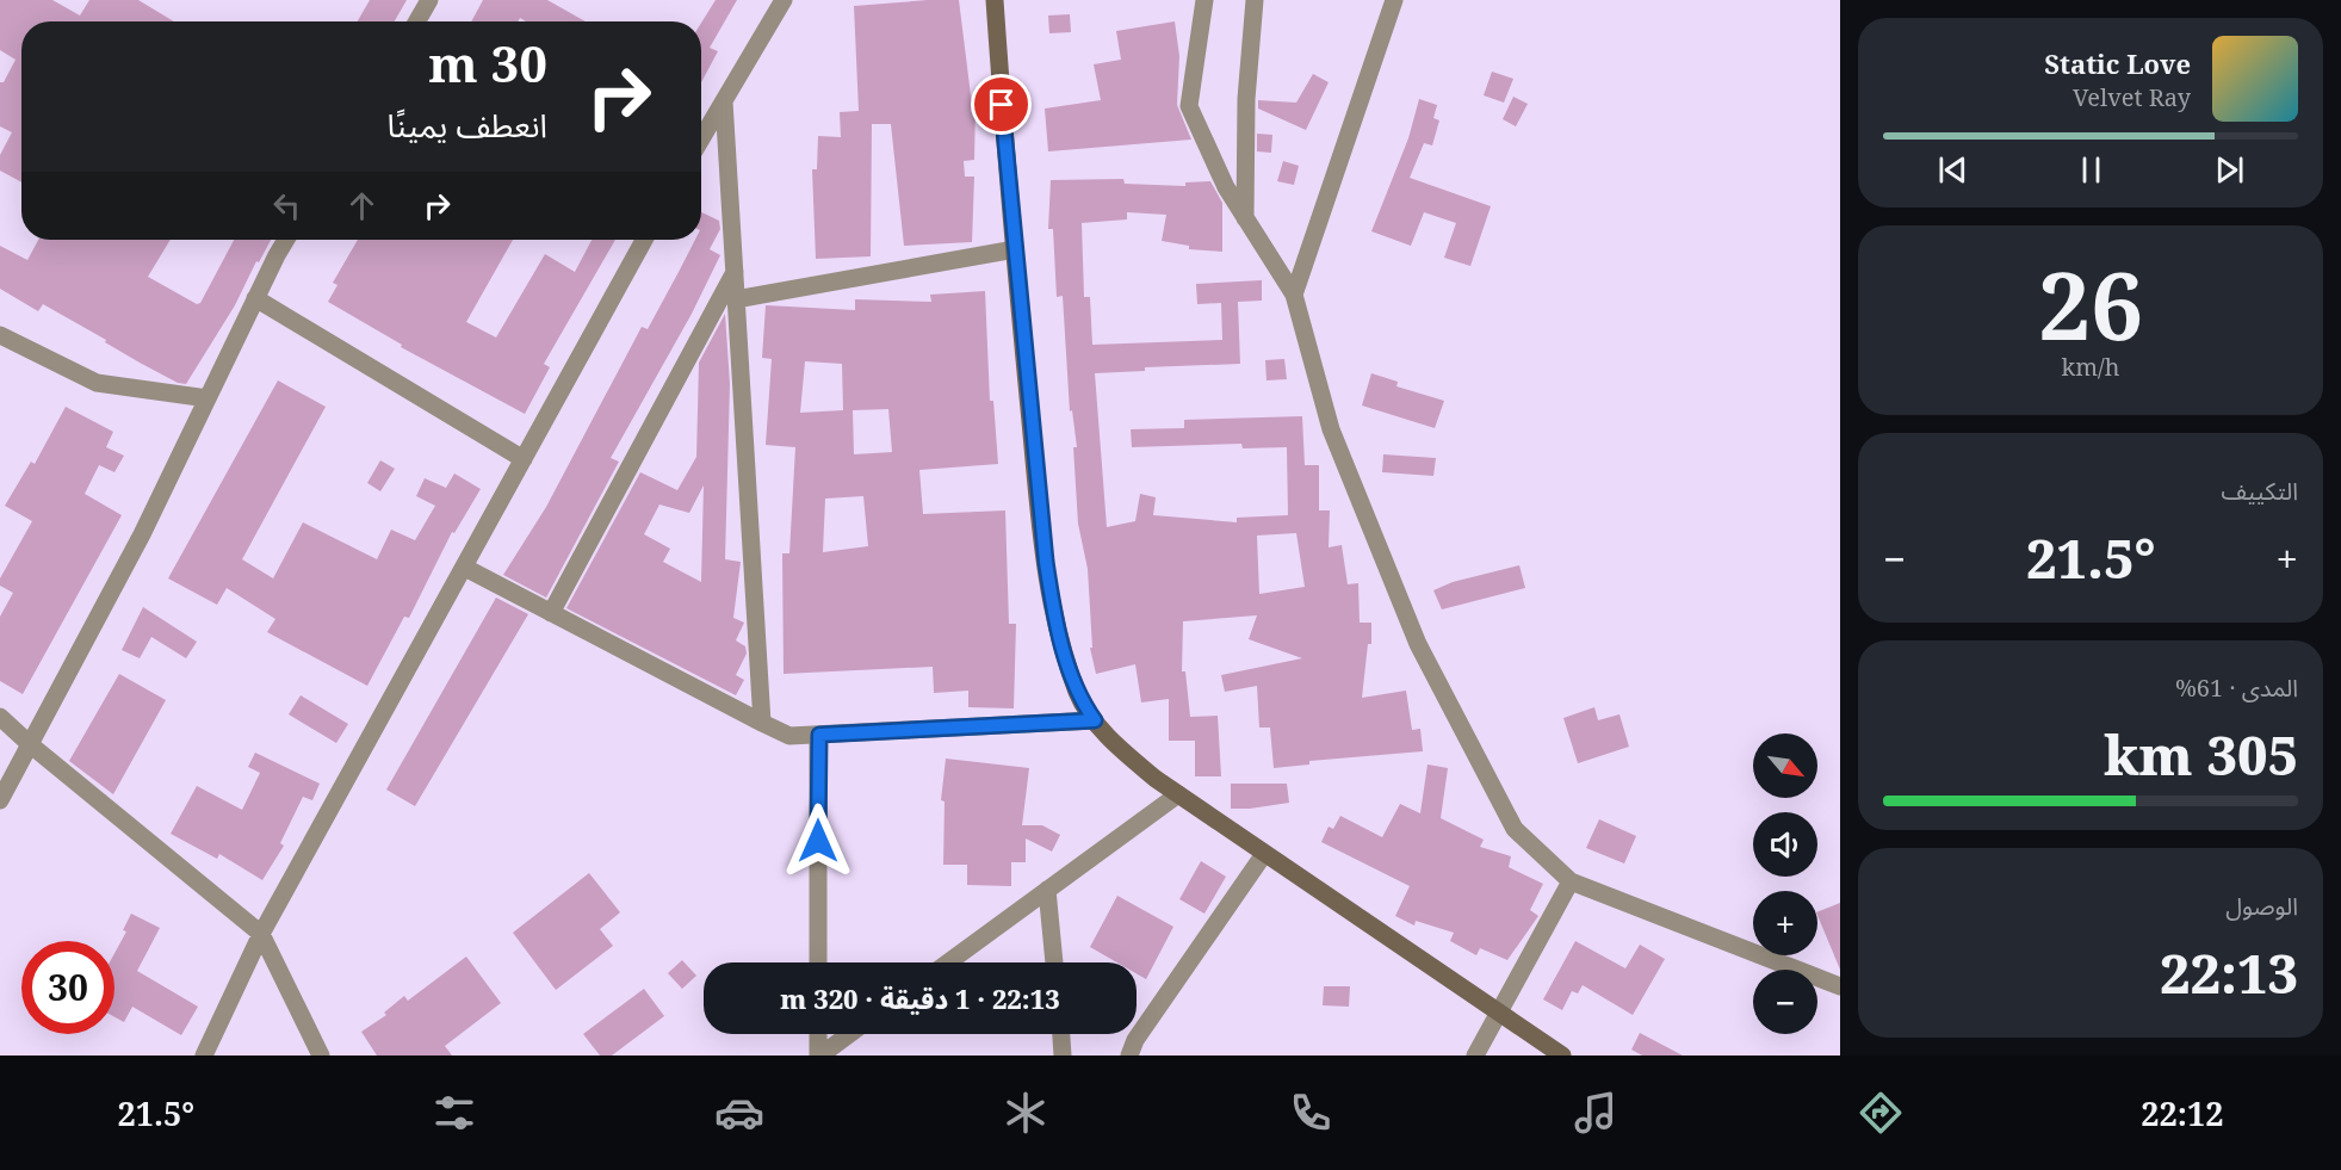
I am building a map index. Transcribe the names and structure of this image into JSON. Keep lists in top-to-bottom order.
{
  "north": "bottom right",
  "page": {
    "turn": ["30 m", "انعطف يمينًا"],
    "song": ["Static Love", "Velvet Ray"],
    "tile": [
      ["26", "km/h"],
      "التكييف",
      ["المدى · 61%", "305 km"],
      ["الوصول", "22:13"]
    ],
    "heat": ["−", "21.5°", "+"],
    "map_buttons": ["+", "−"],
    "limit": "30",
    "trip": "22:13 · 1 دقيقة · 320 m",
    "tabs": ["22:12", "21.5°"]
  }
}
